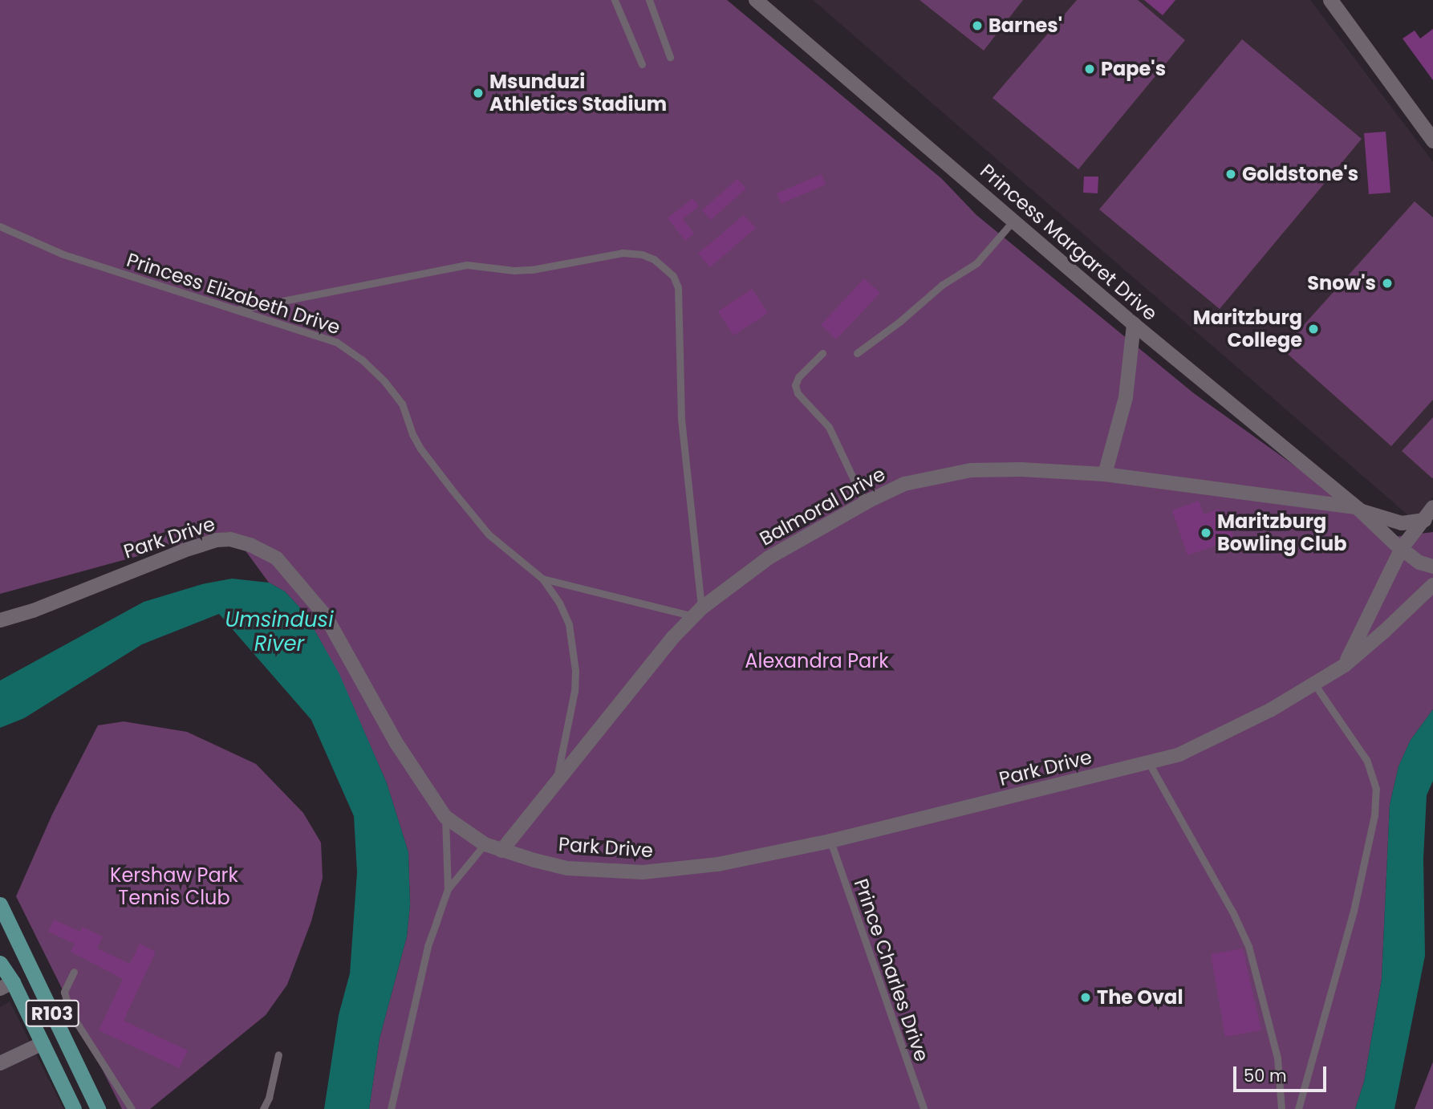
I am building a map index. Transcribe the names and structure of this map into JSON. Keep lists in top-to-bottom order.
{
  "streets": {
    "main road": ["R103"],
    "street": ["Princess Margaret Drive", "Balmoral Drive", "Park Drive"],
    "lane": ["Princess Elizabeth Drive", "Prince Charles Drive"]
  },
  "crossings": [
    ["Princess Margaret Drive", "Balmoral Drive"],
    ["Princess Elizabeth Drive", "Balmoral Drive"],
    ["Balmoral Drive", "Park Drive"],
    ["Park Drive", "Prince Charles Drive"]
  ],
  "water": ["Umsindusi River"],
  "parks": ["Alexandra Park", "Kershaw Park Tennis Club"],
  "places": [
    "Barnes'",
    "Pape's",
    "Msunduzi Athletics Stadium",
    "Goldstone's",
    "Snow's",
    "Maritzburg College",
    "Maritzburg Bowling Club",
    "The Oval"
  ],
  "scale_bar": "50 m"
}
